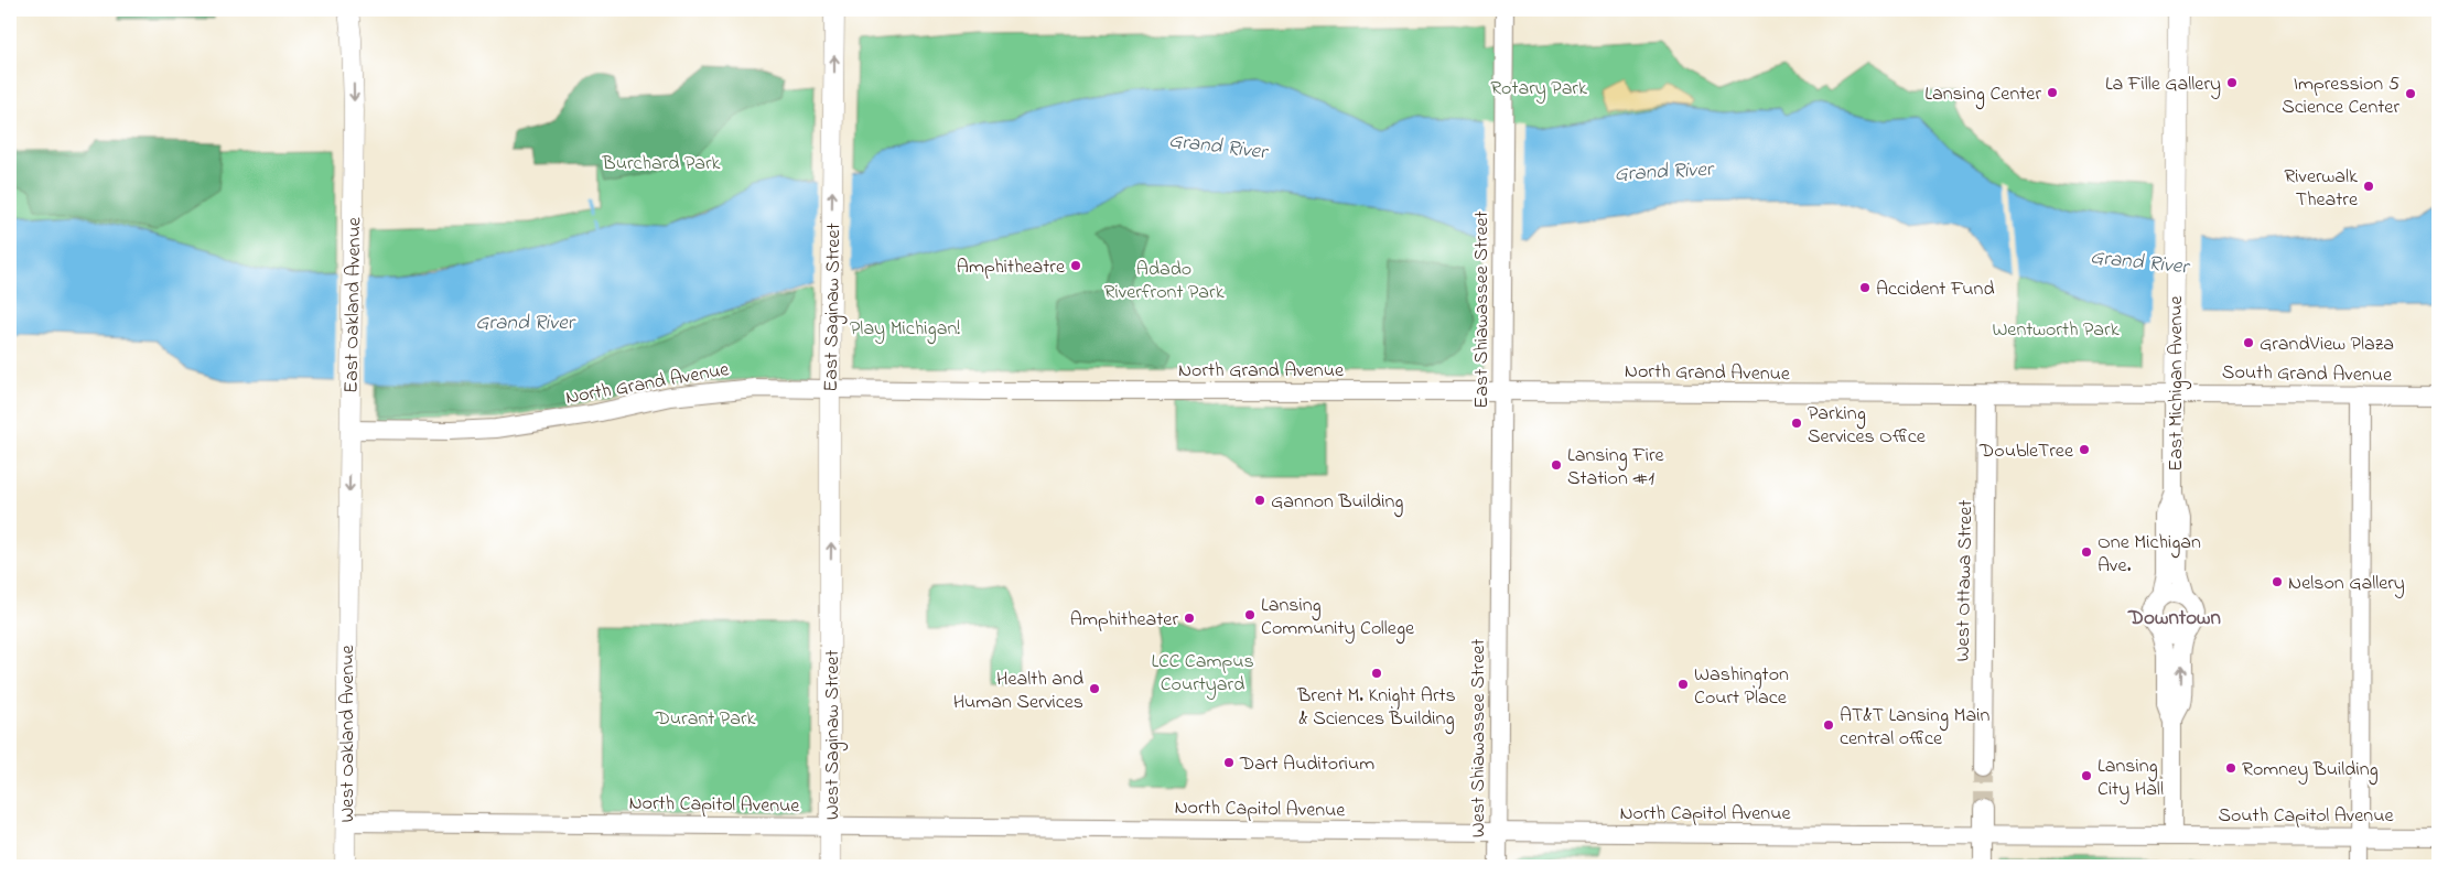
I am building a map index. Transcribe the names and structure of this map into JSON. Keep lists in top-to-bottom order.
{
  "streets": {
    "main road": [
      "East Oakland Avenue",
      "East Saginaw Street",
      "East Michigan Avenue",
      "West Oakland Avenue",
      "West Saginaw Street"
    ],
    "street": [
      "East Shiawassee Street",
      "North Grand Avenue",
      "South Grand Avenue",
      "West Ottawa Street",
      "West Shiawassee Street",
      "North Capitol Avenue",
      "South Capitol Avenue"
    ]
  },
  "crossings": [
    ["East Oakland Avenue", "North Grand Avenue"],
    ["East Oakland Avenue", "West Oakland Avenue"],
    ["East Saginaw Street", "North Grand Avenue"],
    ["East Saginaw Street", "West Saginaw Street"],
    ["East Shiawassee Street", "North Grand Avenue"],
    ["East Shiawassee Street", "West Shiawassee Street"],
    ["North Grand Avenue", "South Grand Avenue"],
    ["North Grand Avenue", "East Michigan Avenue"],
    ["North Grand Avenue", "West Ottawa Street"],
    ["South Grand Avenue", "East Michigan Avenue"],
    ["West Oakland Avenue", "North Capitol Avenue"],
    ["West Saginaw Street", "North Capitol Avenue"],
    ["West Shiawassee Street", "North Capitol Avenue"],
    ["North Capitol Avenue", "South Capitol Avenue"]
  ],
  "one_way": ["East Oakland Avenue", "East Saginaw Street"],
  "districts": ["Downtown"],
  "water": ["Grand River"],
  "parks": [
    "Rotary Park",
    "Burchard Park",
    "Adado Riverfront Park",
    "Play Michigan!",
    "Wentworth Park",
    "LCC Campus Courtyard",
    "Durant Park"
  ],
  "places": [
    "La Fille Gallery",
    "Lansing Center",
    "Impression 5 Science Center",
    "Riverwalk Theatre",
    "Amphitheatre",
    "Accident Fund",
    "GrandView Plaza",
    "Parking Services Office",
    "DoubleTree",
    "Lansing Fire Station #1",
    "Gannon Building",
    "One Michigan Ave.",
    "Nelson Gallery",
    "Lansing Community College",
    "Amphitheater",
    "Brent M. Knight Arts & Sciences Building",
    "Washington Court Place",
    "Health and Human Services",
    "AT&T Lansing Main central office",
    "Dart Auditorium",
    "Romney Building",
    "Lansing City Hall"
  ]
}
